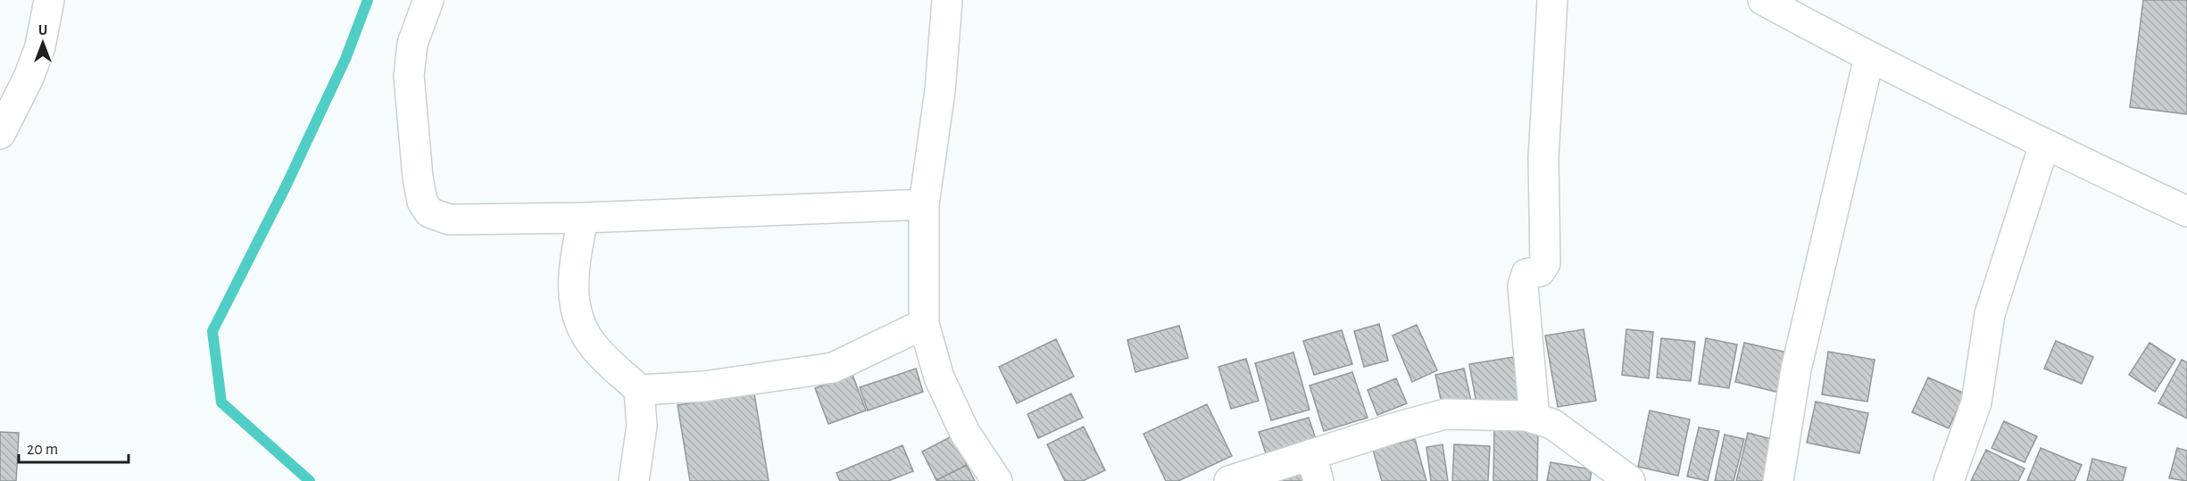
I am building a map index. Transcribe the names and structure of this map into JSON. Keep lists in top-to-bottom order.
{
  "scale_bar": "20 m",
  "north": "top"
}
